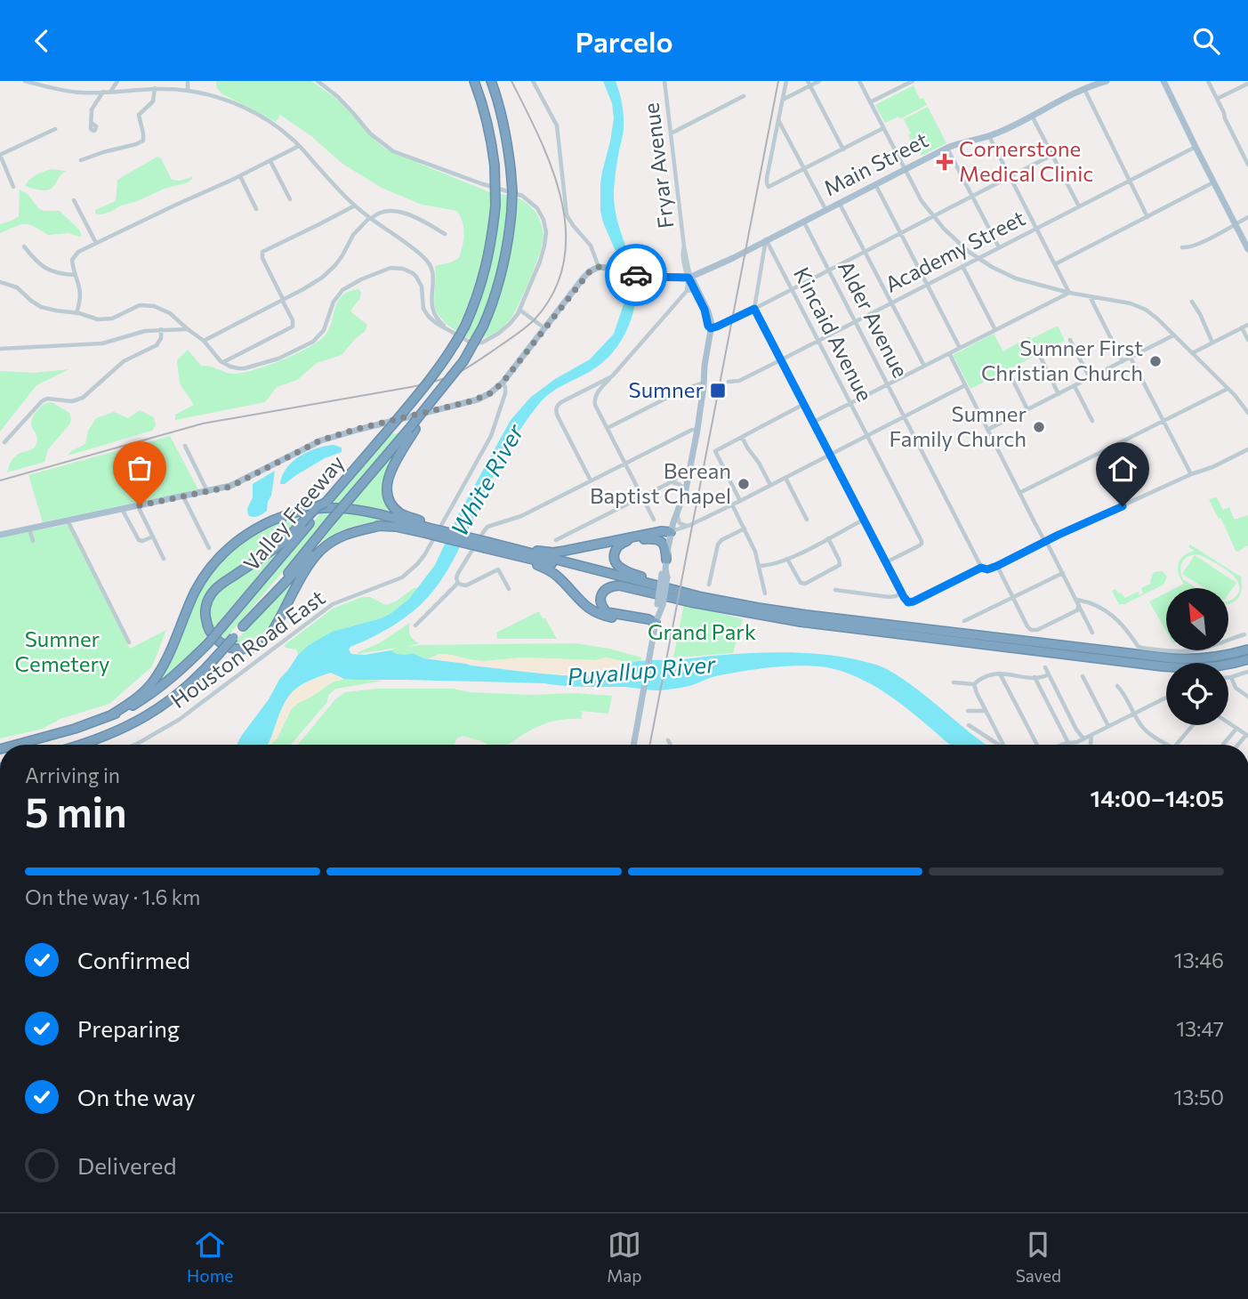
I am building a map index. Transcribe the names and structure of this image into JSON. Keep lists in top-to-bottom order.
{
  "streets": {
    "highway": ["Valley Freeway"],
    "main road": ["Main Street"],
    "street": [
      "Fryar Avenue",
      "Academy Street",
      "Alder Avenue",
      "Kincaid Avenue",
      "Houston Road East"
    ]
  },
  "crossings": [
    ["Main Street", "Fryar Avenue"],
    ["Main Street", "Alder Avenue"],
    ["Main Street", "Kincaid Avenue"],
    ["Academy Street", "Alder Avenue"],
    ["Academy Street", "Kincaid Avenue"]
  ],
  "water": ["White River", "Puyallup River"],
  "parks": ["Grand Park", "Sumner Cemetery"],
  "places": {
    "health": ["Cornerstone Medical Clinic"],
    "other": ["Sumner First Christian Church", "Sumner Family Church", "Berean Baptist Chapel"],
    "transit": ["Sumner"]
  },
  "north": "top left",
  "page": {
    "header": "Parcelo",
    "heading": ["5 min", "Arriving in", "14:00–14:05"],
    "bar": "On the way · 1.6 km",
    "list": [
      ["Confirmed", "13:46"],
      ["Preparing", "13:47"],
      ["On the way", "13:50"],
      "Delivered"
    ],
    "tabs": ["Home", "Map", "Saved"]
  }
}
